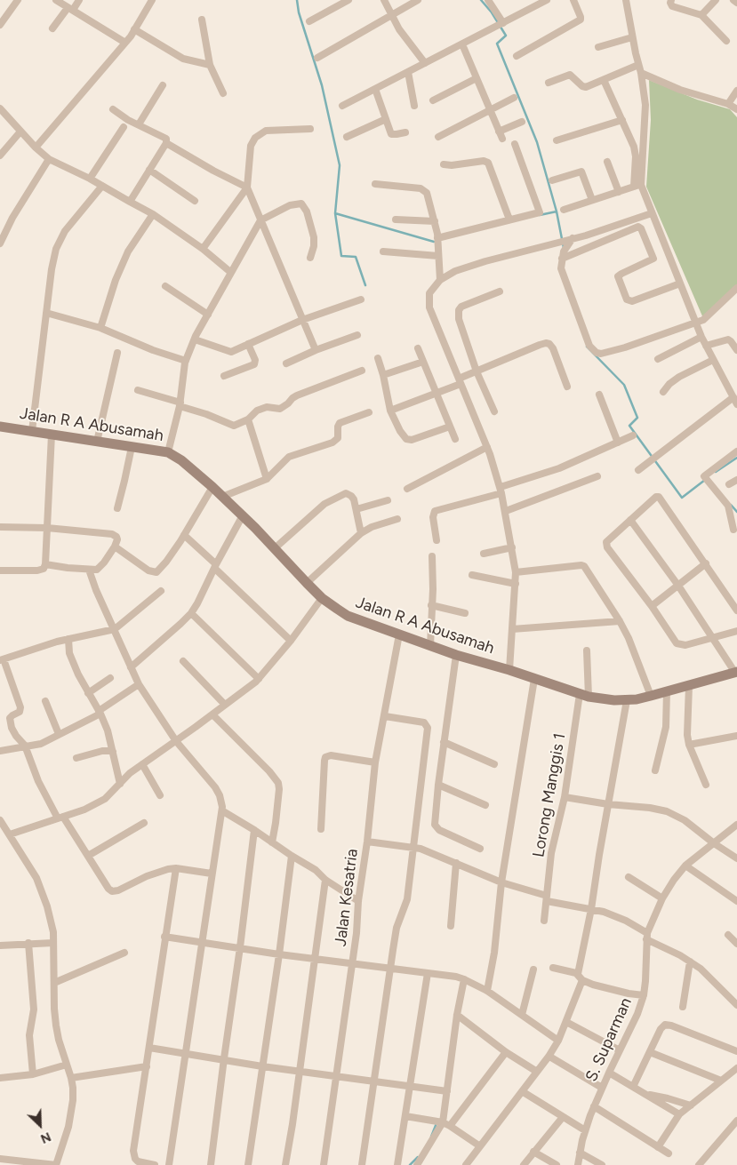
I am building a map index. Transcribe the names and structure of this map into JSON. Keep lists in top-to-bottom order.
{
  "streets": {
    "street": [
      "Jalan R A Abusamah",
      "Lorong Manggis 1",
      "Jalan Kesatria",
      "S. Suparman"
    ]
  },
  "crossings": [
    ["Jalan R A Abusamah", "Lorong Manggis 1"],
    ["Jalan R A Abusamah", "Jalan Kesatria"]
  ],
  "north": "bottom right"
}
